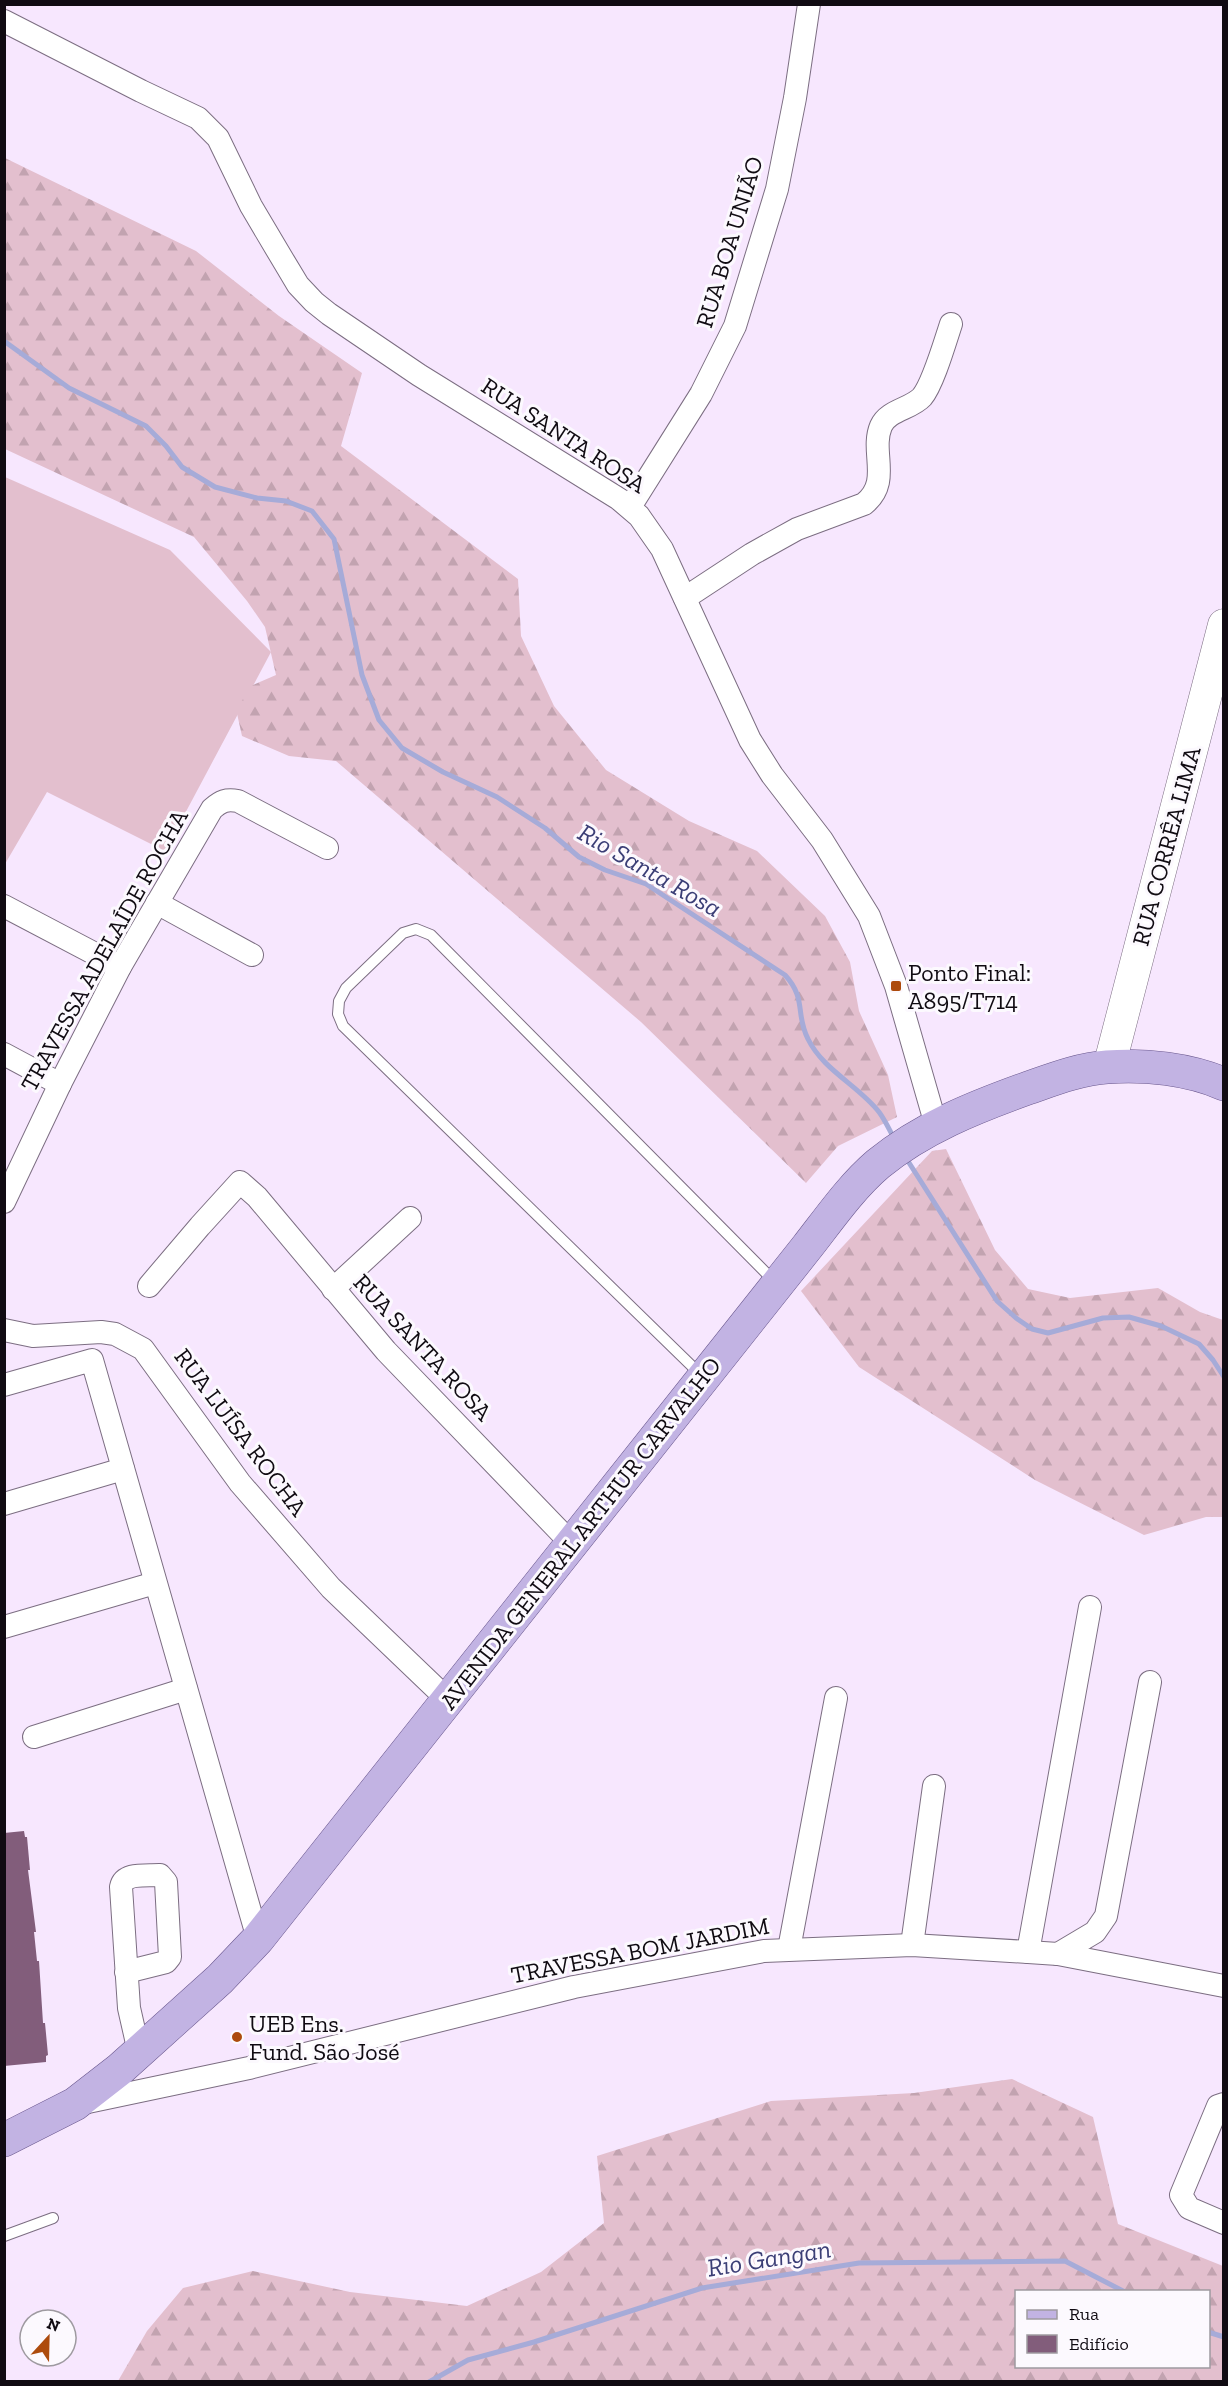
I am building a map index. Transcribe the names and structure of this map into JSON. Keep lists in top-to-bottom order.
{
  "streets": {
    "main road": ["AVENIDA GENERAL ARTHUR CARVALHO"],
    "street": [
      "RUA BOA UNIÃO",
      "RUA SANTA ROSA",
      "RUA CORRÊA LIMA",
      "TRAVESSA ADELAÍDE ROCHA",
      "RUA LUÍSA ROCHA",
      "TRAVESSA BOM JARDIM"
    ]
  },
  "crossings": [
    ["RUA BOA UNIÃO", "RUA SANTA ROSA"],
    ["RUA SANTA ROSA", "AVENIDA GENERAL ARTHUR CARVALHO"],
    ["RUA CORRÊA LIMA", "AVENIDA GENERAL ARTHUR CARVALHO"],
    ["RUA LUÍSA ROCHA", "AVENIDA GENERAL ARTHUR CARVALHO"],
    ["AVENIDA GENERAL ARTHUR CARVALHO", "TRAVESSA BOM JARDIM"]
  ],
  "water": ["Rio Santa Rosa", "Rio Gangan"],
  "places": {
    "transit": ["Ponto Final: A895/T714"],
    "other": ["UEB Ens. Fund. São José"]
  },
  "legend": ["Rua", "Edifício"],
  "north": "top"
}
